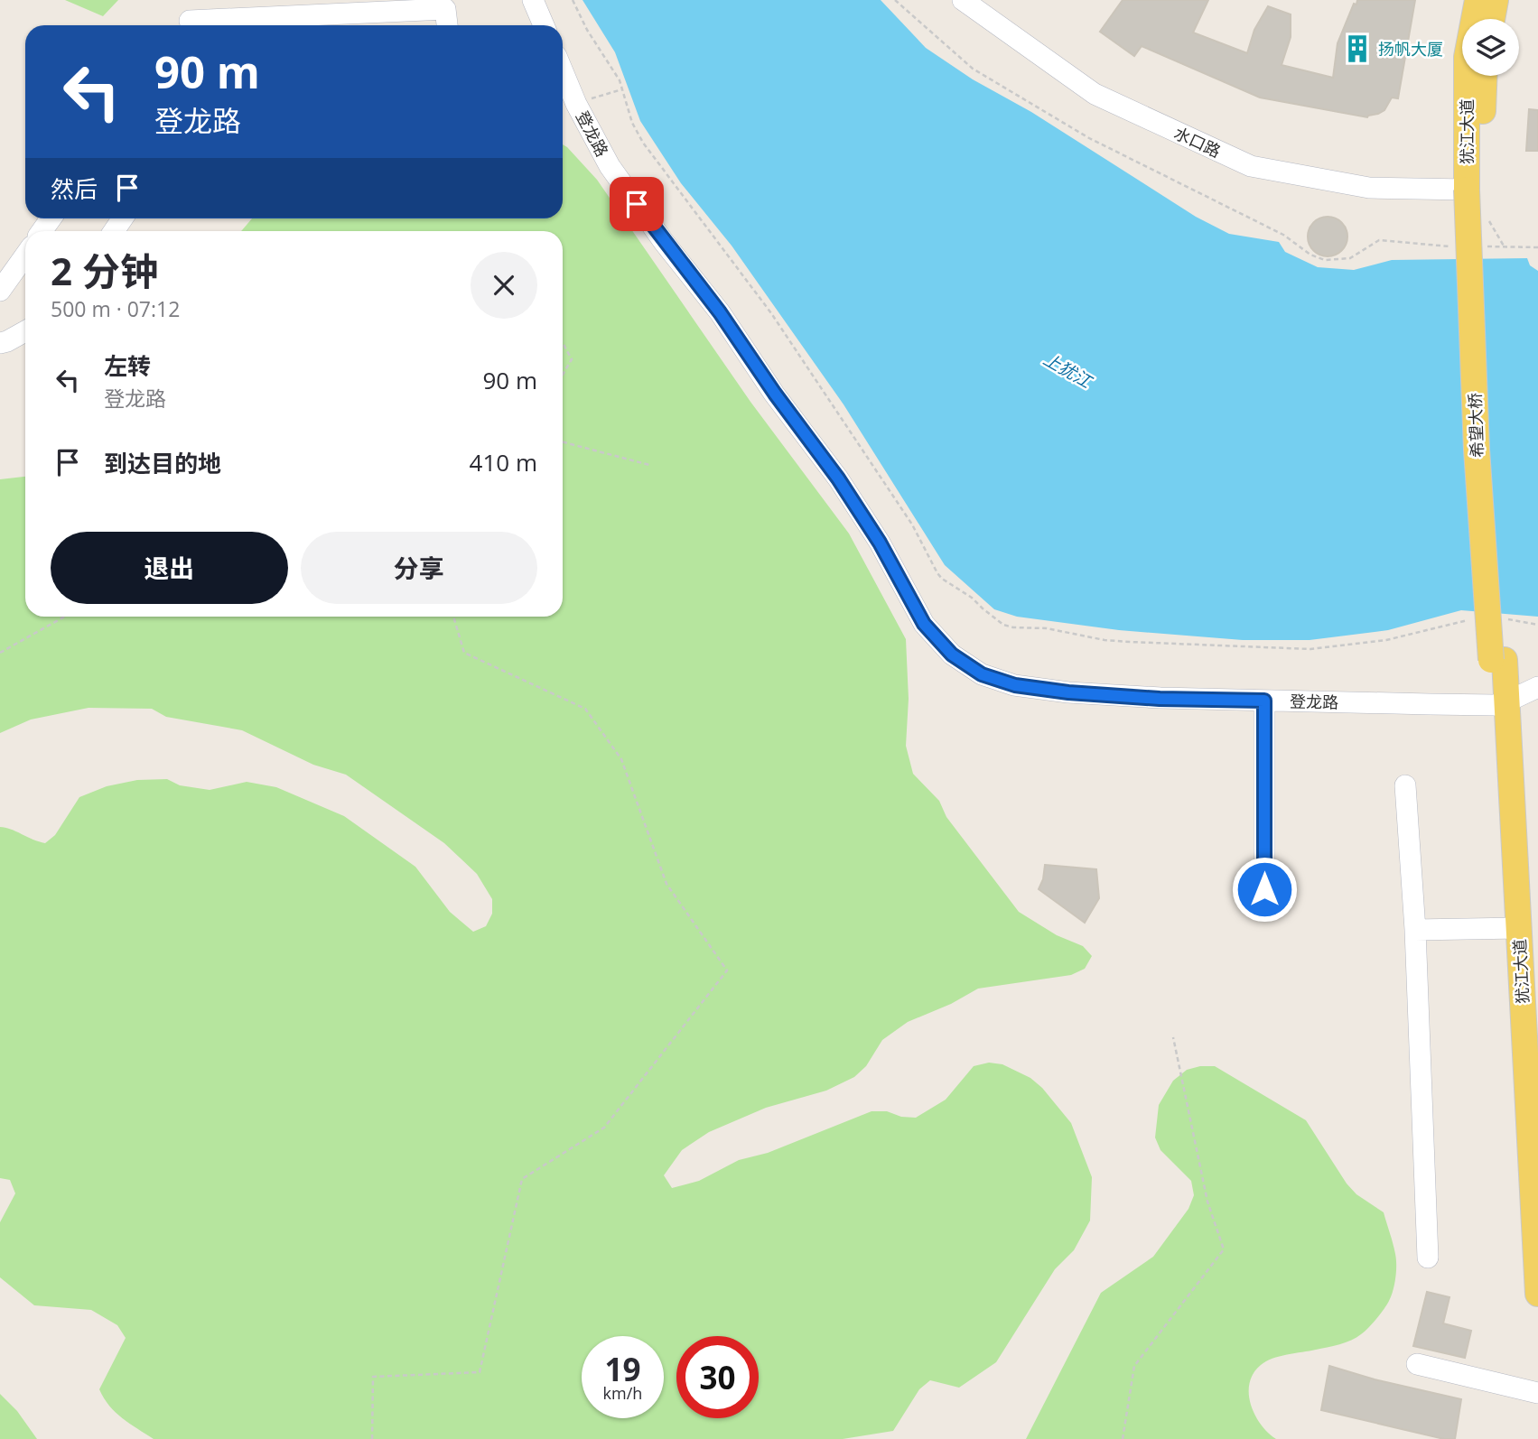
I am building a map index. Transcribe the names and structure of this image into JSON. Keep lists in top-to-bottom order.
{
  "streets": {
    "main road": ["犹江大道", "希望大桥"],
    "street": ["登龙路", "水口路"]
  },
  "crossings": [
    ["犹江大道", "登龙路"],
    ["犹江大道", "水口路"],
    ["犹江大道", "希望大桥"],
    ["水口路", "希望大桥"]
  ],
  "water": ["上犹江"],
  "places": {
    "building": ["扬帆大厦"]
  },
  "page": {
    "turn": ["90 m", "登龙路"],
    "then": "然后",
    "heading": ["2 分钟", "500 m · 07:12"],
    "list": [
      {
        "name": "左转",
        "note": "登龙路",
        "value": "90 m"
      },
      {
        "name": "到达目的地",
        "value": "410 m"
      }
    ],
    "buttons": ["退出", "分享"],
    "speed": "19 km/h",
    "limit": "30"
  }
}
